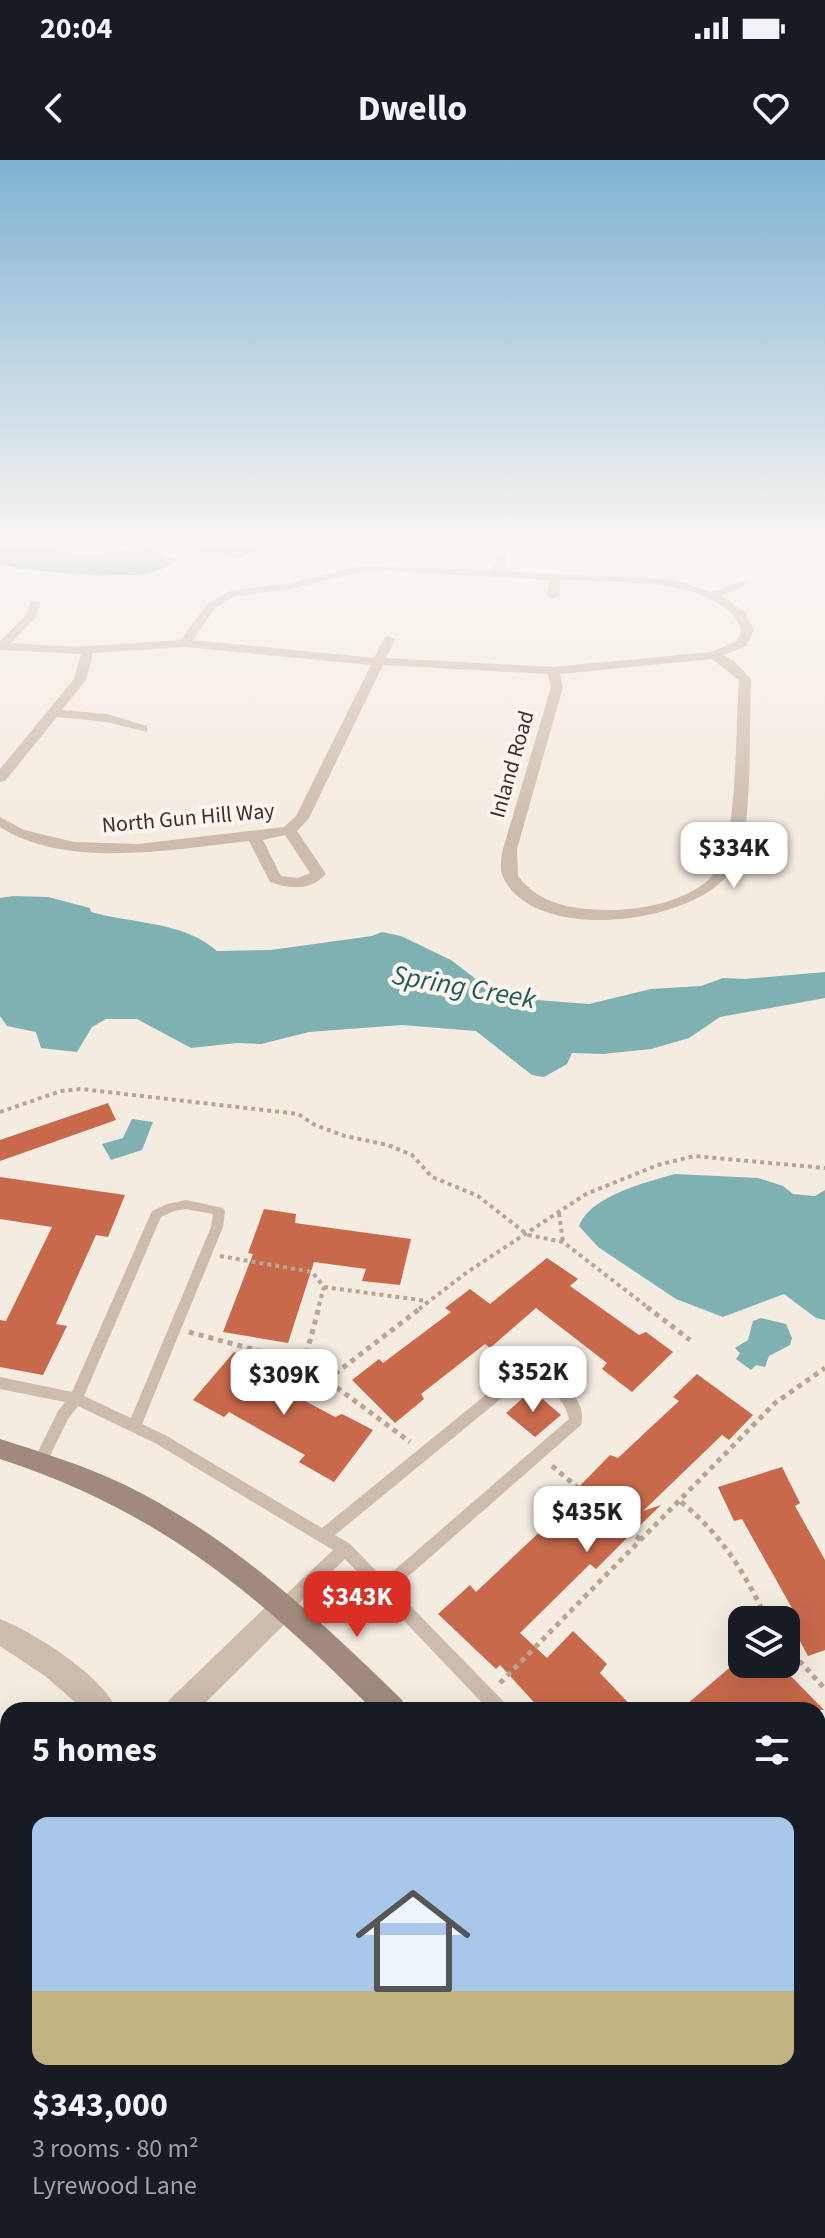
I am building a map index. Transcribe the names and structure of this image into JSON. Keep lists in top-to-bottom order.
{
  "streets": {
    "street": ["Inland Road", "North Gun Hill Way"]
  },
  "water": ["Spring Creek"],
  "page": {
    "status": "20:04",
    "header": "Dwello",
    "price": [
      "$334K",
      "$352K",
      "$309K",
      "$435K",
      "$343K"
    ],
    "heading": "5 homes",
    "list": [
      {
        "name": "$343,000",
        "note": "3 rooms · 80 m² · Lyrewood Lane"
      }
    ]
  }
}
